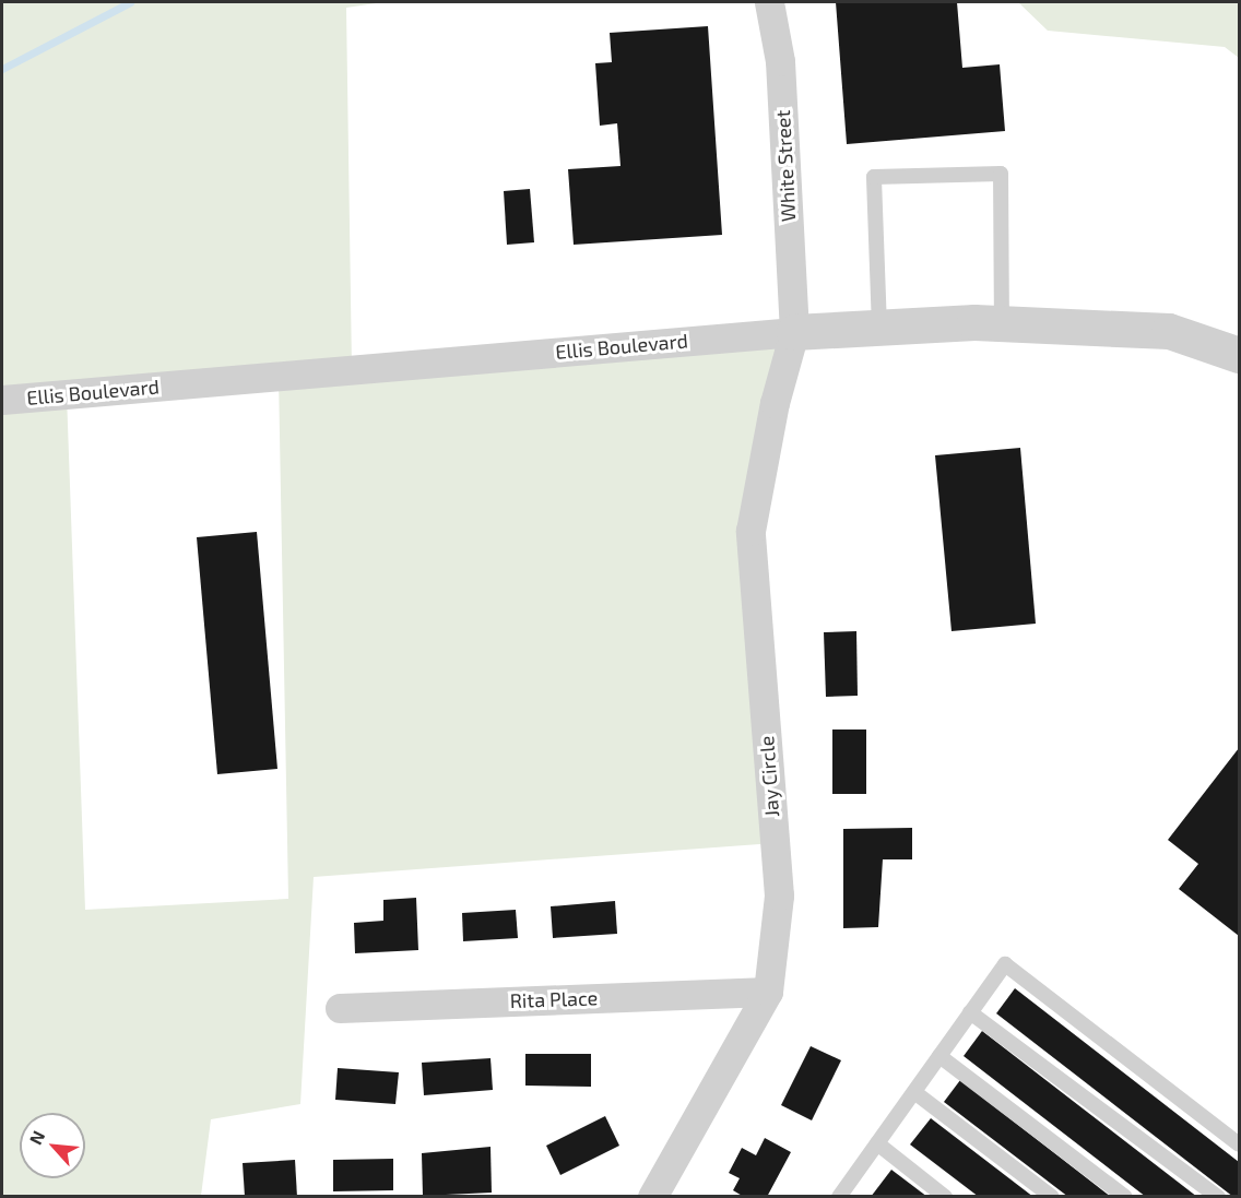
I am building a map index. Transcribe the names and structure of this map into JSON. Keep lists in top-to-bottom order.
{
  "streets": {
    "street": [
      "White Street",
      "Ellis Boulevard",
      "Jay Circle",
      "Rita Place"
    ]
  },
  "crossings": [
    ["White Street", "Ellis Boulevard"],
    ["White Street", "Jay Circle"],
    ["Ellis Boulevard", "Jay Circle"],
    ["Jay Circle", "Rita Place"]
  ],
  "north": "top left"
}
